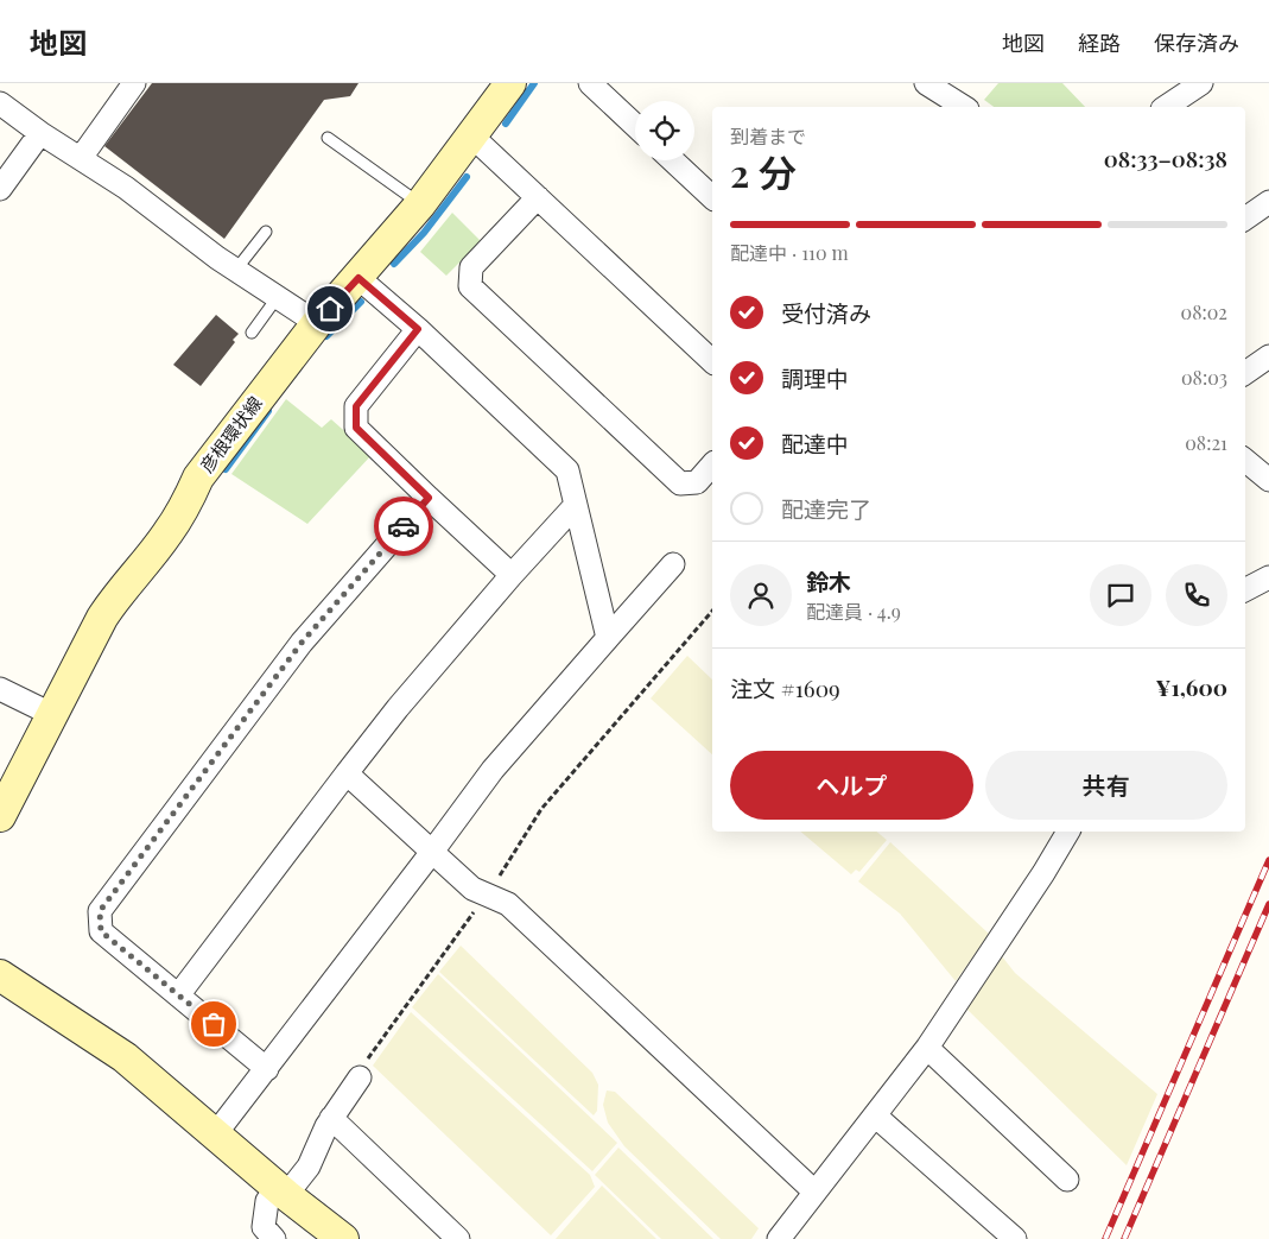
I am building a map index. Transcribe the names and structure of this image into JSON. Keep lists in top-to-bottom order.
{
  "streets": {
    "main road": ["彦根環状線"]
  },
  "page": {
    "header": "地図",
    "nav": ["地図", "経路", "保存済み"],
    "heading": ["2 分", "到着まで", "08:33–08:38"],
    "panel": [
      "鈴木",
      "配達員 · 4.9",
      "注文 #1609",
      "¥1,600"
    ],
    "bar": "配達中 · 110 m",
    "list": [
      ["受付済み", "08:02"],
      ["調理中", "08:03"],
      ["配達中", "08:21"],
      "配達完了"
    ],
    "buttons": ["ヘルプ", "共有"]
  }
}
